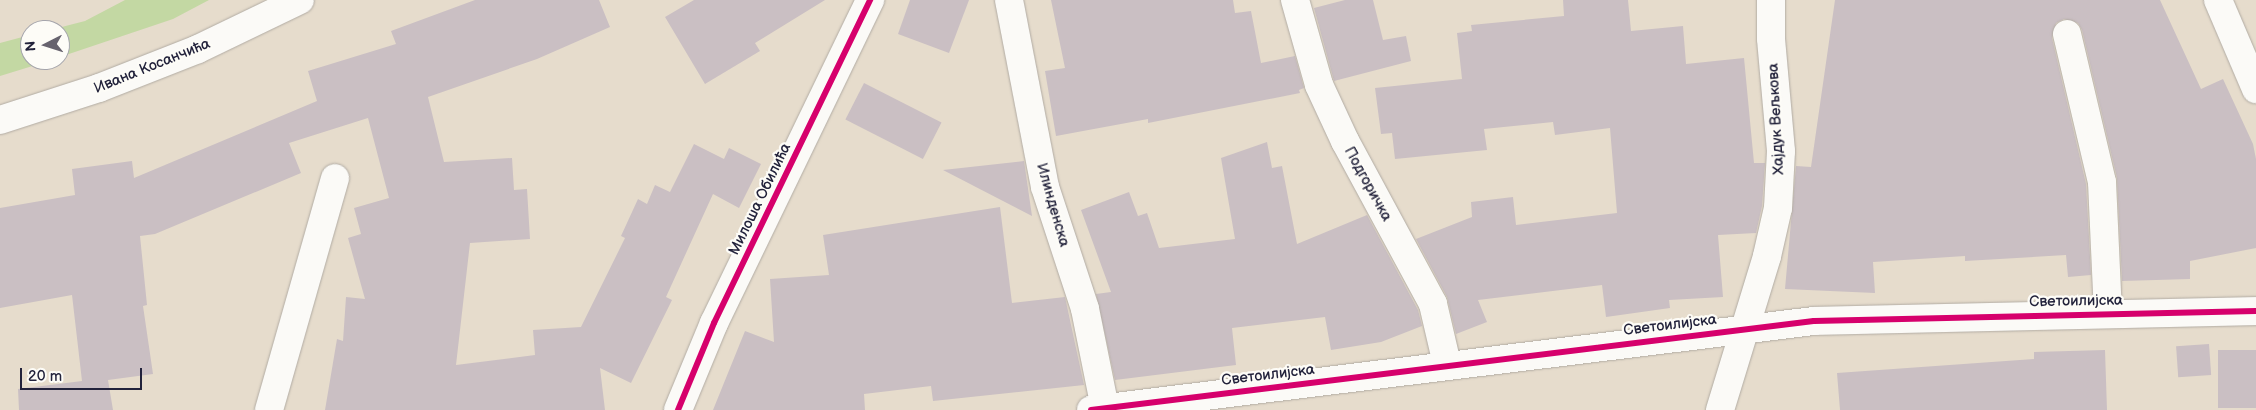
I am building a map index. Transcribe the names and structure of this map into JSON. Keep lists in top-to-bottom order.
{
  "streets": {
    "street": [
      "Ивана Косанчића",
      "Хајдук Вељкова",
      "Подгоричка",
      "Милоша Обилића",
      "Илинденска",
      "Светоилијска"
    ]
  },
  "crossings": [
    ["Хајдук Вељкова", "Светоилијска"],
    ["Подгоричка", "Светоилијска"],
    ["Илинденска", "Светоилијска"]
  ],
  "scale_bar": "20 m",
  "north": "left"
}
